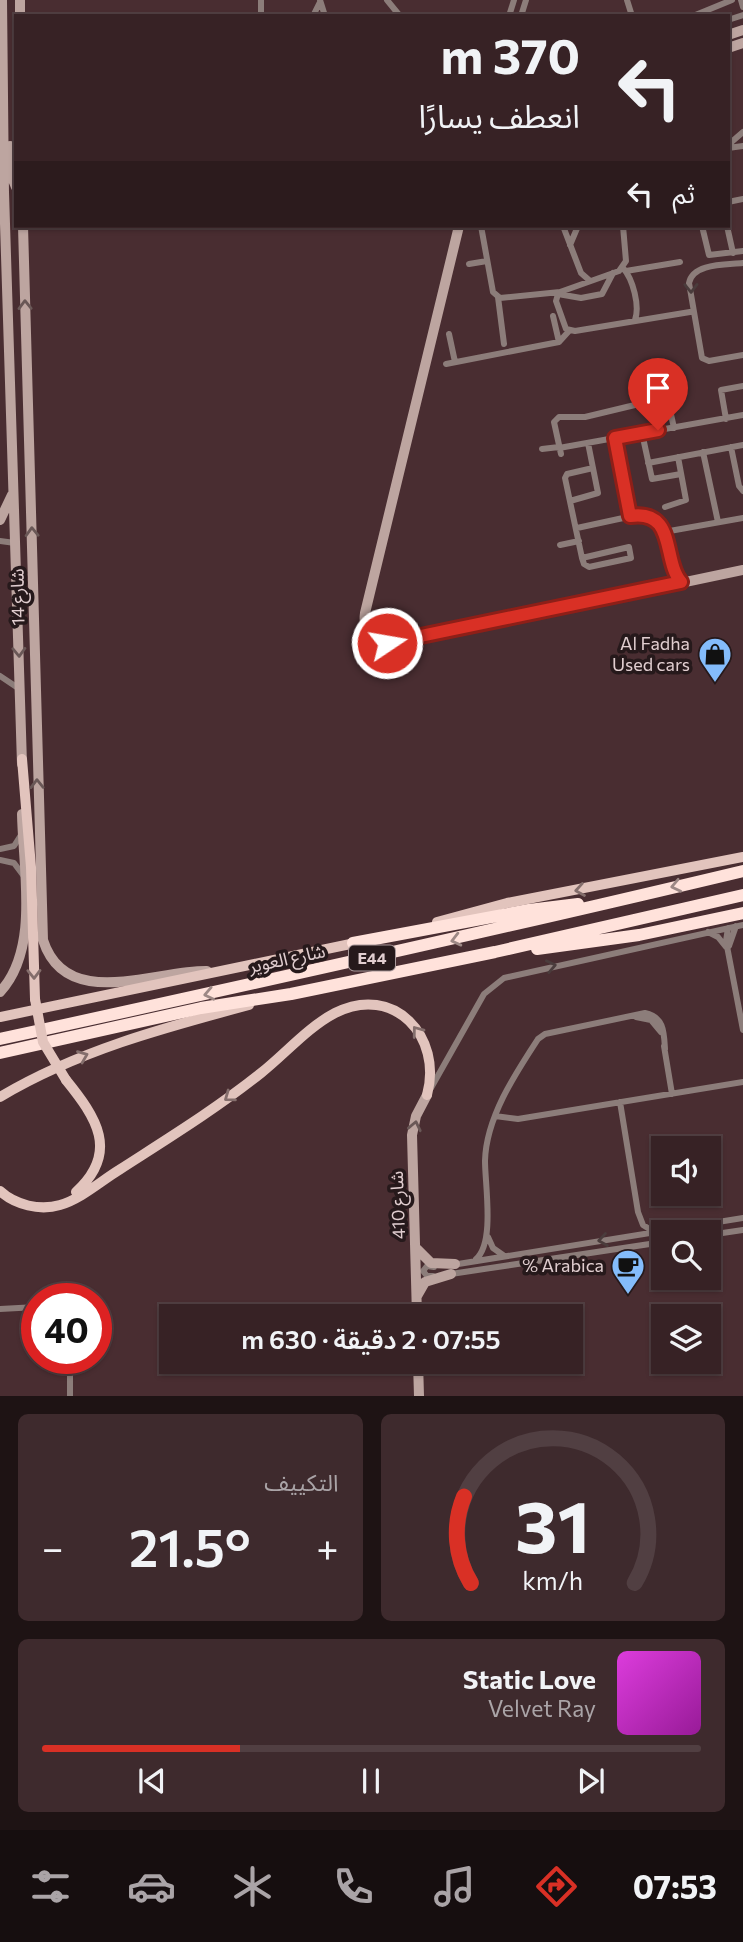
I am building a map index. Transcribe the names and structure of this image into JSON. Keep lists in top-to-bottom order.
{
  "streets": {
    "highway": ["E44", "شارع العوير"],
    "main road": ["شارع 14", "شارع 410"]
  },
  "one_way": ["شارع 410"],
  "places": {
    "shop": ["Al Fadha Used cars"],
    "cafe": ["% Arabica"]
  },
  "page": {
    "turn": ["370 m", "انعطف يسارًا"],
    "then": "ثم",
    "limit": "40",
    "trip": "07:55 · 2 دقيقة · 630 m",
    "tile": "التكييف",
    "heat": ["−", "21.5°", "+"],
    "song": ["Static Love", "Velvet Ray"],
    "tabs": "07:53",
    "gauge": ["31", "km/h"]
  }
}
